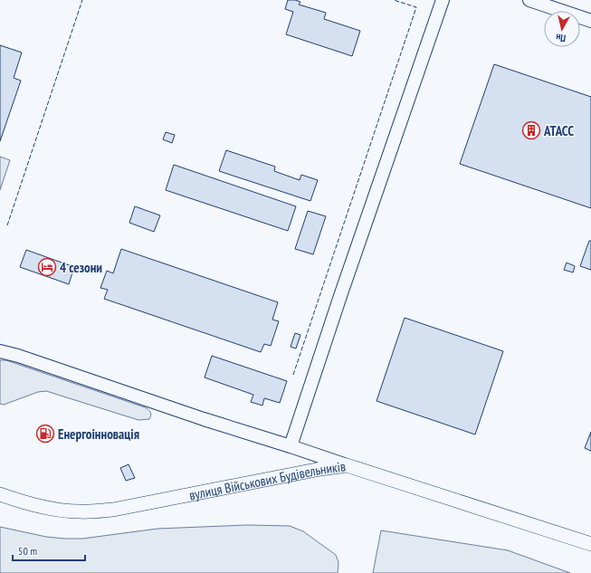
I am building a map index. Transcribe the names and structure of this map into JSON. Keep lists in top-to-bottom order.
{
  "streets": {
    "main road": ["вулиця Військових Будівельників"]
  },
  "places": {
    "building": ["АТАСС"],
    "hotel": ["4 сезони"],
    "fuel station": ["Енергоінновація"]
  },
  "scale_bar": "50 m",
  "north": "bottom"
}
